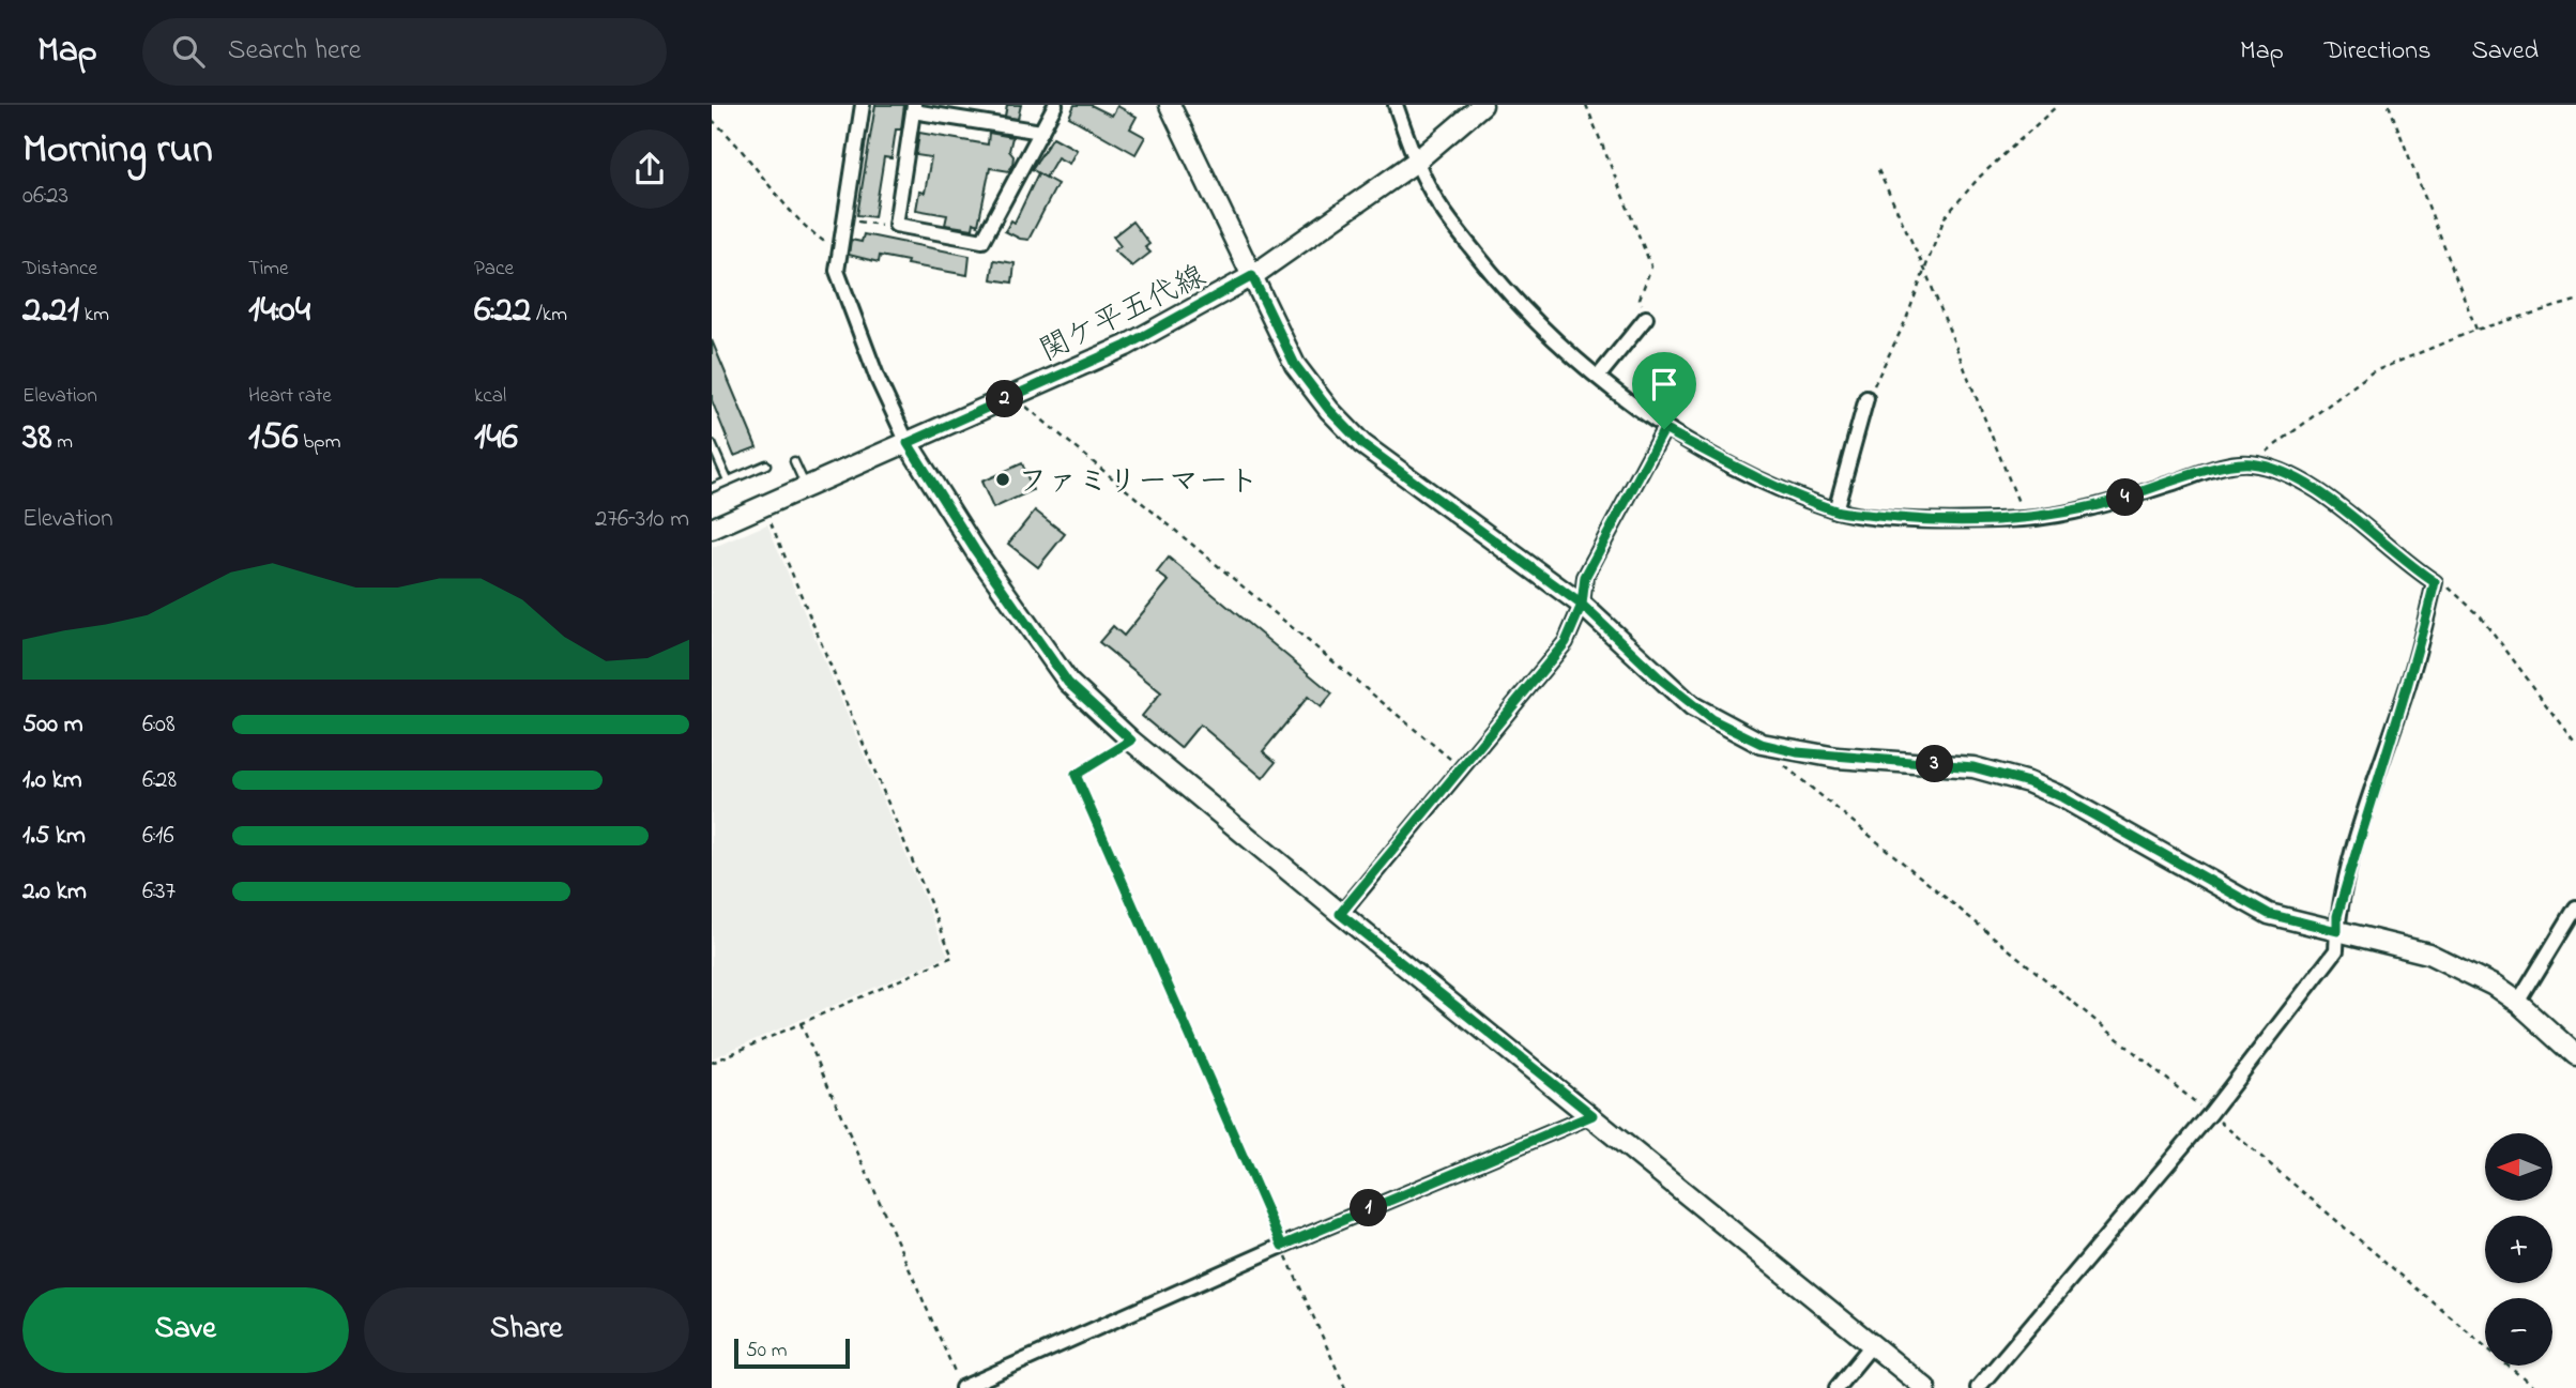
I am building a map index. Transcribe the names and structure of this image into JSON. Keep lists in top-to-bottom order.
{
  "streets": {
    "street": ["関ケ平五代線"]
  },
  "places": ["ファミリーマート"],
  "scale_bar": "50 m",
  "north": "left",
  "page": {
    "header": "Map",
    "search": "Search here",
    "nav": ["Map", "Directions", "Saved"],
    "heading": ["Morning run", "06:23"],
    "stats": [
      ["Distance", "2.21 km"],
      ["Time", "14:04"],
      ["Pace", "6:22 /km"],
      ["Elevation", "38 m"],
      ["Heart rate", "156 bpm"],
      ["kcal", "146"]
    ],
    "pins": [
      "2",
      "4",
      "3",
      "1"
    ],
    "chart": ["Elevation", "276–310 m"],
    "list": [
      {
        "name": "500 m",
        "note": "6:08"
      },
      {
        "name": "1.0 km",
        "note": "6:28"
      },
      {
        "name": "1.5 km",
        "note": "6:16"
      },
      {
        "name": "2.0 km",
        "note": "6:37"
      }
    ],
    "map_buttons": ["+", "−"],
    "buttons": ["Save", "Share"],
    "scale": "50 m"
  }
}
